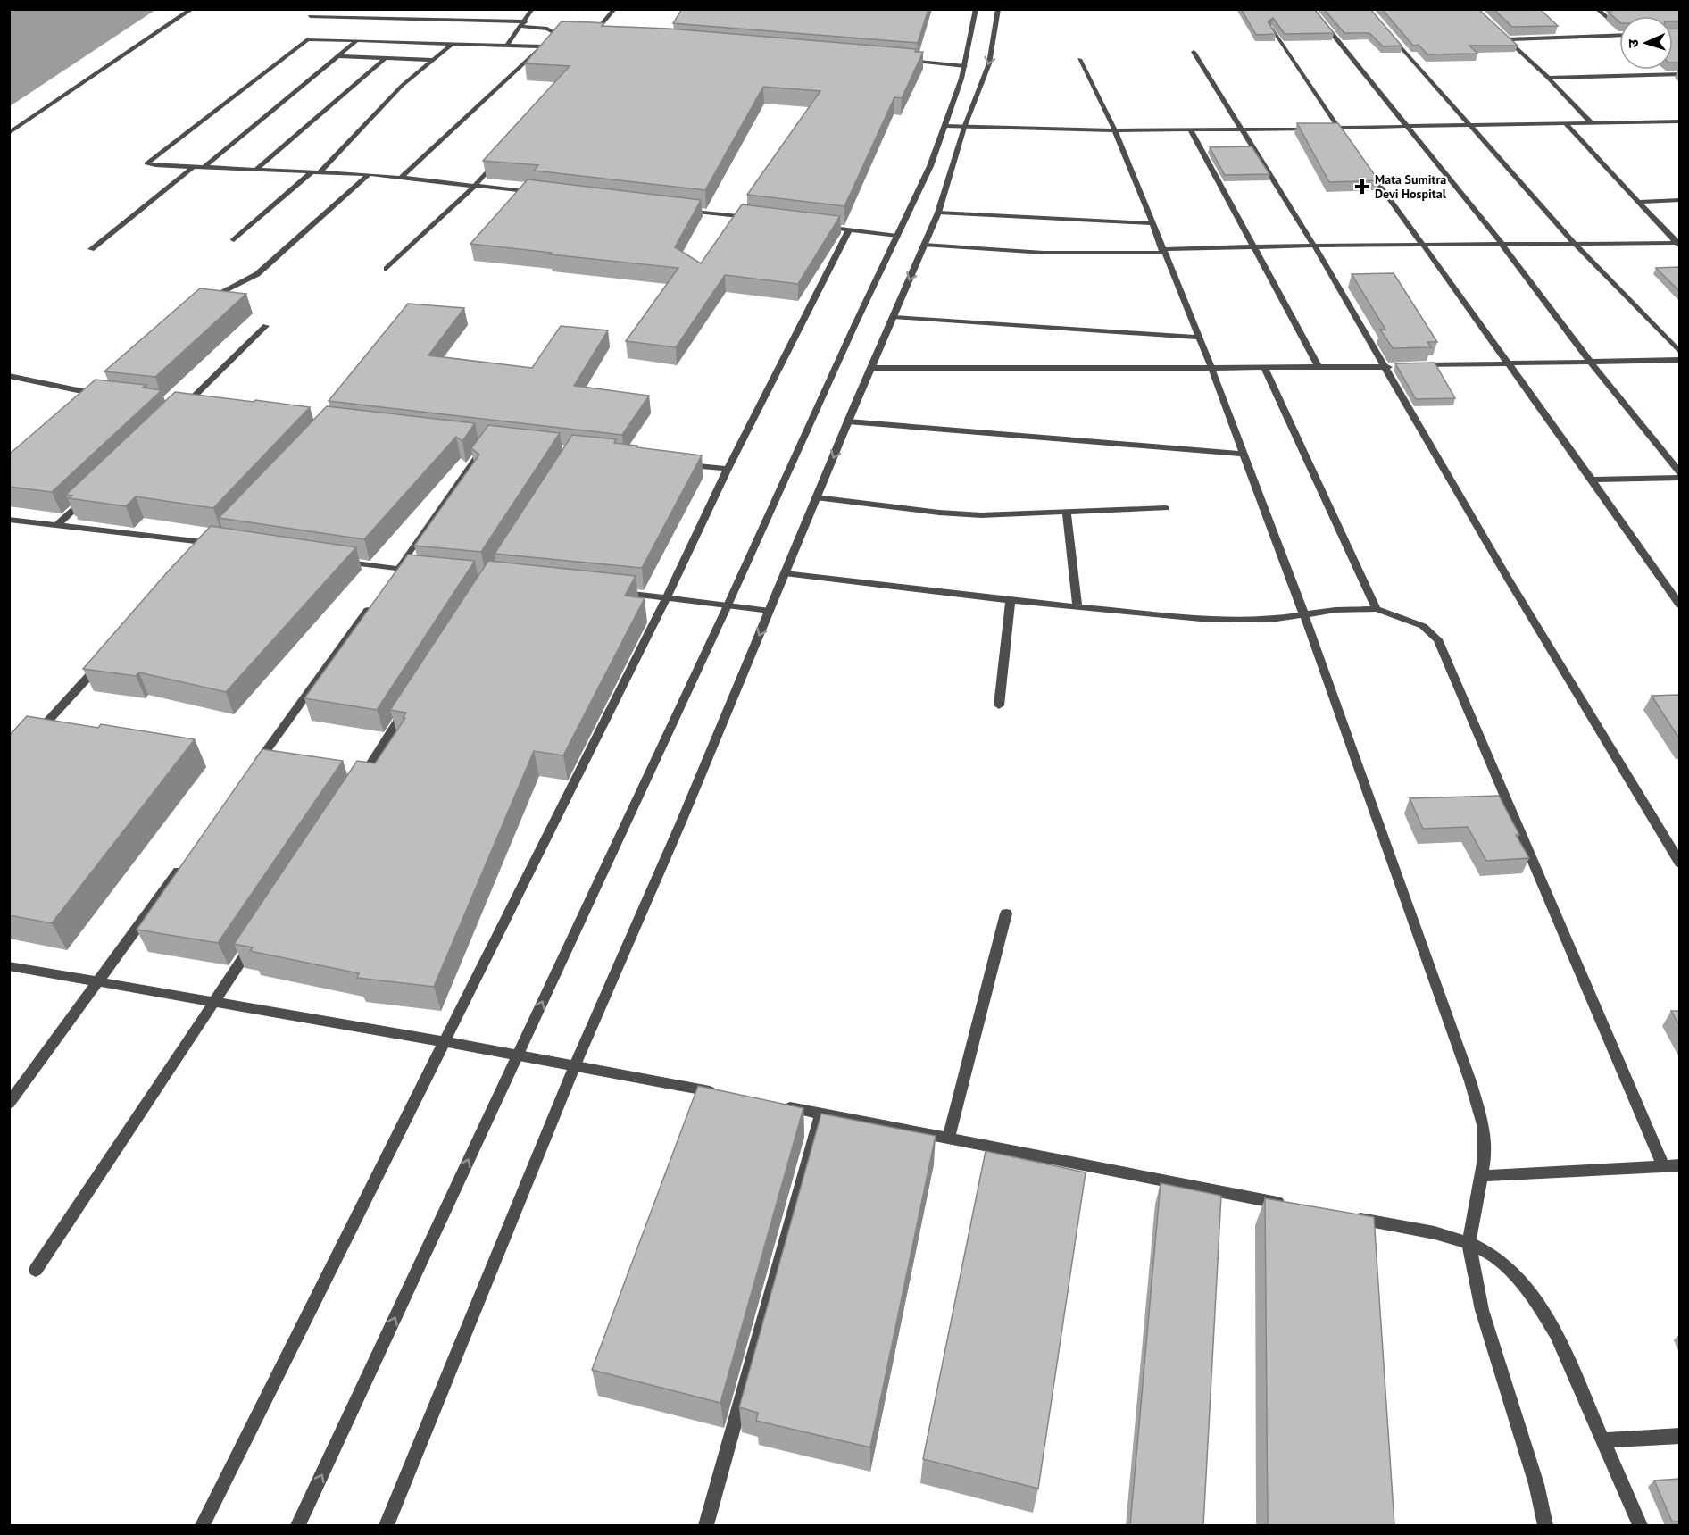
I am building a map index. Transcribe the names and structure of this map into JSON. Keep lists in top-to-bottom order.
{
  "places": {
    "health": ["Mata Sumitra Devi Hospital"]
  },
  "north": "left"
}
